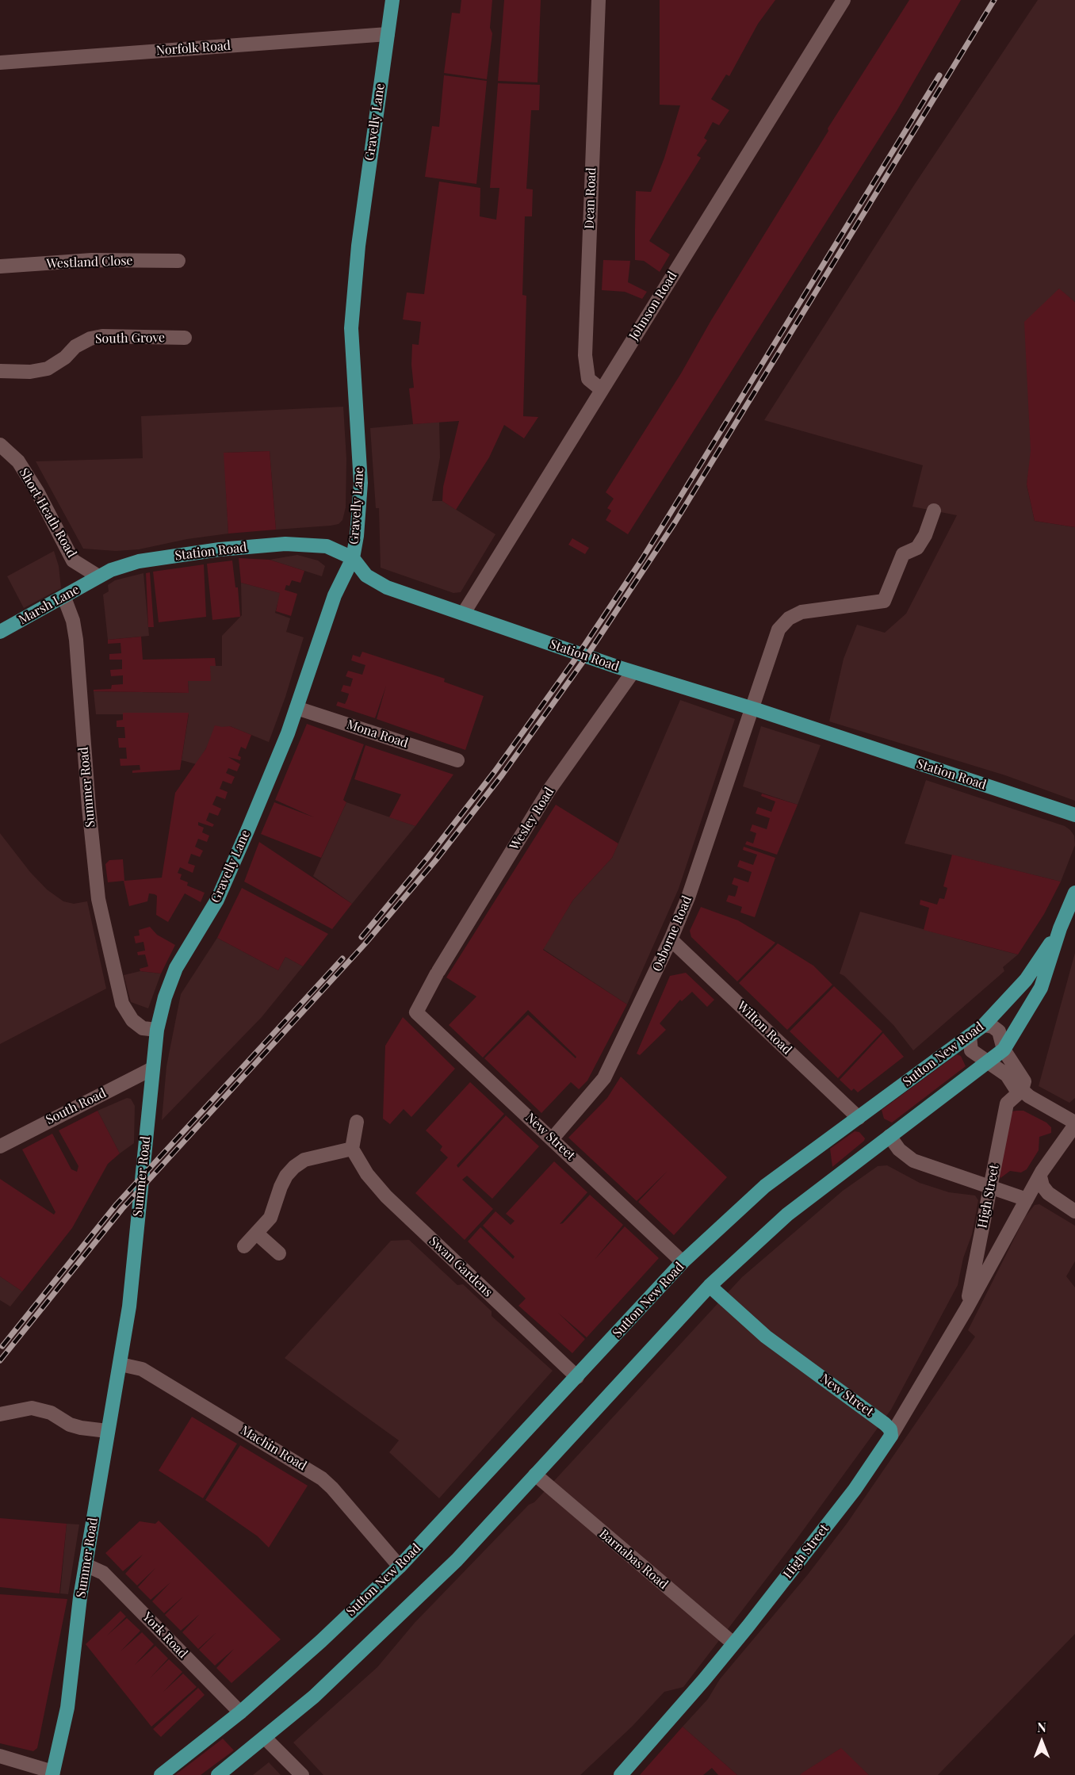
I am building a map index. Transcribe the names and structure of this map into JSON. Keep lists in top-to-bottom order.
{
  "streets": {
    "main road": [
      "Gravelly Lane",
      "Station Road",
      "Marsh Lane",
      "Summer Road",
      "Sutton New Road",
      "New Street",
      "High Street"
    ],
    "street": [
      "Norfolk Road",
      "Dean Road",
      "Westland Close",
      "Johnson Road",
      "South Grove",
      "Short Heath Road",
      "Mona Road",
      "Wesley Road",
      "Osborne Road",
      "Wilton Road",
      "South Road",
      "Swan Gardens",
      "Machin Road",
      "Barnabas Road",
      "York Road"
    ]
  },
  "crossings": [
    ["Norfolk Road", "Gravelly Lane"],
    ["Gravelly Lane", "Station Road"],
    ["Gravelly Lane", "Mona Road"],
    ["Gravelly Lane", "Summer Road"],
    ["Dean Road", "Johnson Road"],
    ["Johnson Road", "Station Road"],
    ["Short Heath Road", "Station Road"],
    ["Short Heath Road", "Marsh Lane"],
    ["Station Road", "Marsh Lane"],
    ["Station Road", "Wesley Road"],
    ["Station Road", "Osborne Road"],
    ["Marsh Lane", "Summer Road"],
    ["Summer Road", "South Road"],
    ["Summer Road", "Machin Road"],
    ["Summer Road", "York Road"],
    ["Wesley Road", "New Street"],
    ["Osborne Road", "Wilton Road"],
    ["Osborne Road", "New Street"],
    ["Wilton Road", "Sutton New Road"],
    ["Sutton New Road", "New Street"],
    ["Sutton New Road", "Swan Gardens"],
    ["Sutton New Road", "Machin Road"],
    ["Sutton New Road", "York Road"],
    ["New Street", "High Street"],
    ["High Street", "Barnabas Road"]
  ],
  "north": "top"
}
